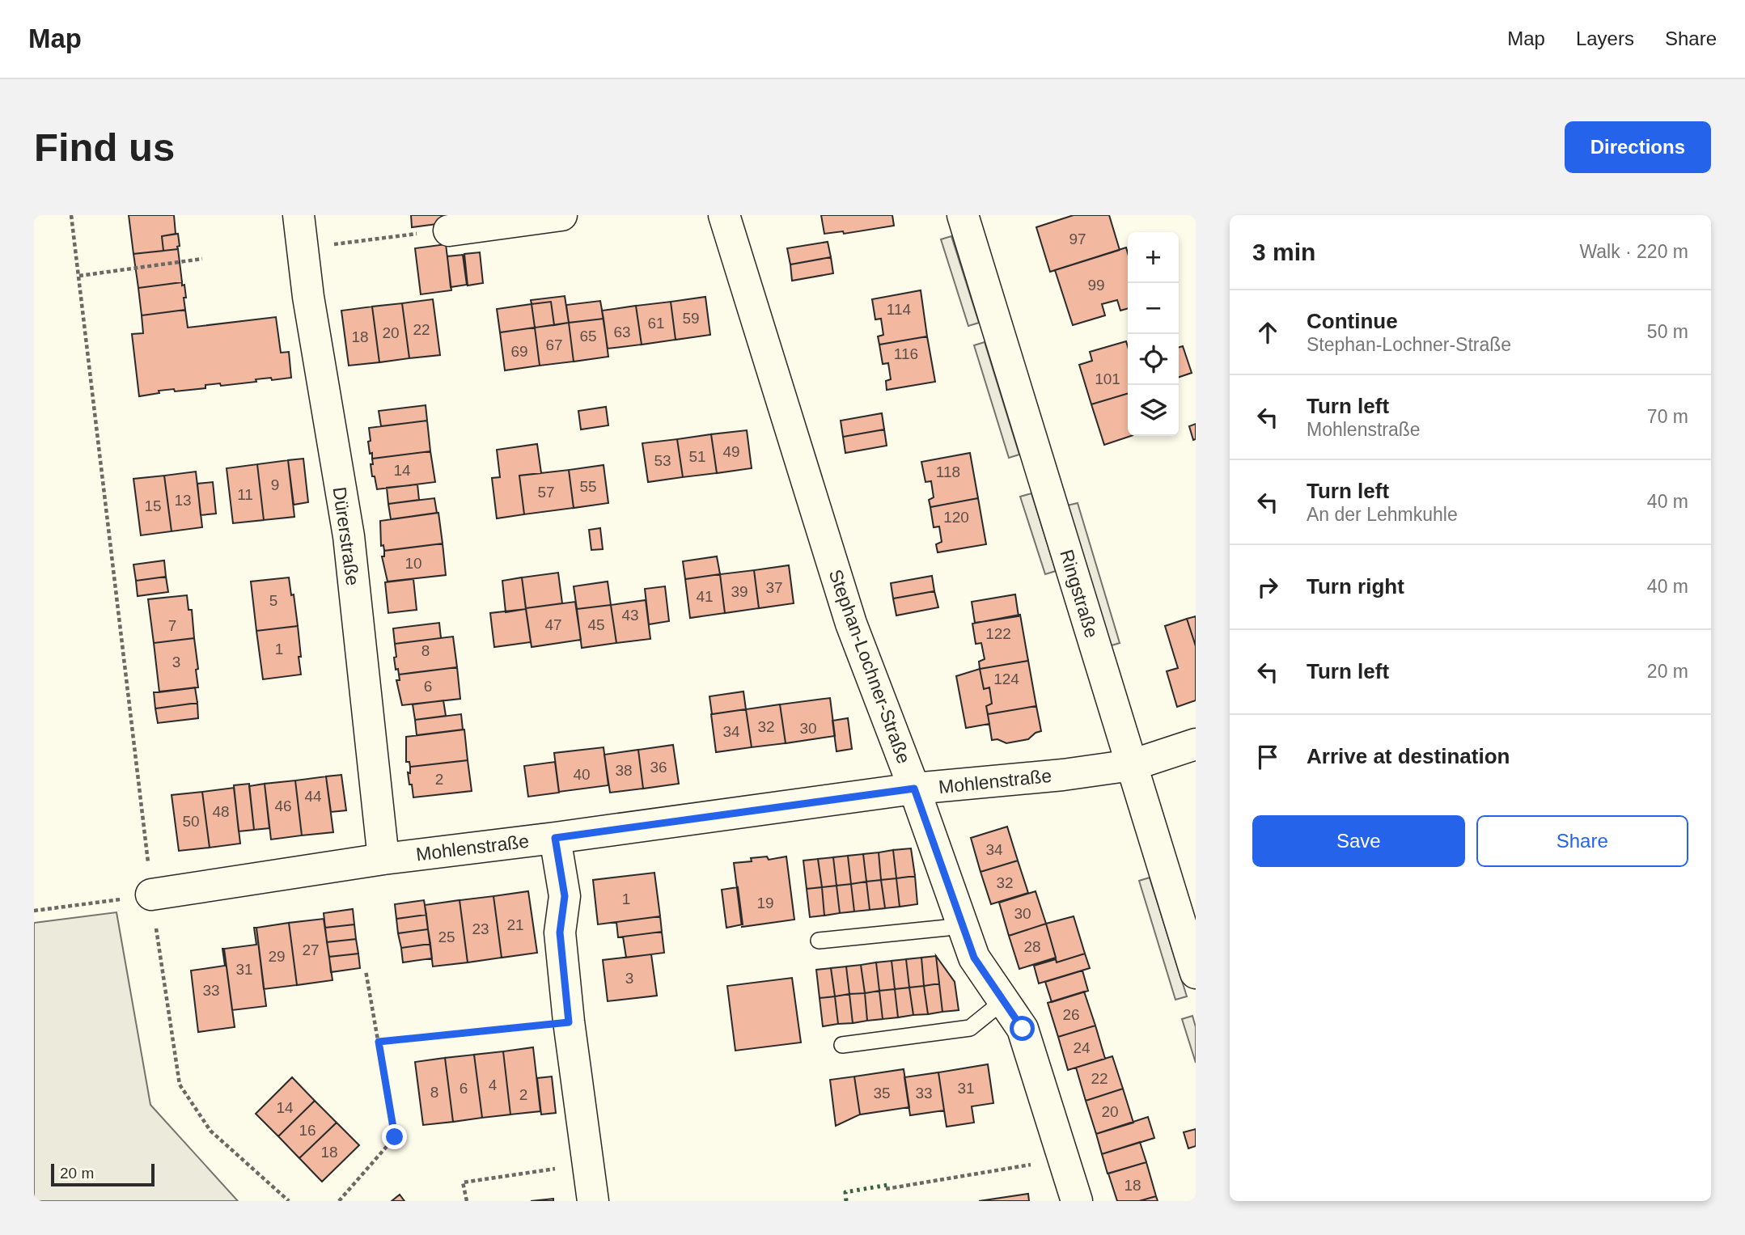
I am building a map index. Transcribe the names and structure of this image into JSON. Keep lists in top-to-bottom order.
{
  "streets": {
    "street": [
      "Dürerstraße",
      "Ringstraße",
      "Stephan-Lochner-Straße",
      "Mohlenstraße"
    ]
  },
  "crossings": [
    ["Dürerstraße", "Mohlenstraße"],
    ["Ringstraße", "Mohlenstraße"],
    ["Stephan-Lochner-Straße", "Mohlenstraße"]
  ],
  "house_numbers": [
    "97",
    "99",
    "114",
    "59",
    "61",
    "22",
    "63",
    "20",
    "65",
    "18",
    "67",
    "69",
    "116",
    "101",
    "49",
    "51",
    "53",
    "14",
    "118",
    "9",
    "55",
    "57",
    "11",
    "13",
    "15",
    "120",
    "10",
    "37",
    "39",
    "41",
    "5",
    "43",
    "47",
    "45",
    "7",
    "122",
    "1",
    "8",
    "3",
    "124",
    "6",
    "32",
    "30",
    "34",
    "36",
    "38",
    "40",
    "2",
    "44",
    "46",
    "48",
    "50",
    "34",
    "32",
    "1",
    "19",
    "30",
    "21",
    "23",
    "25",
    "28",
    "27",
    "29",
    "31",
    "3",
    "33",
    "26",
    "24",
    "22",
    "4",
    "6",
    "31",
    "8",
    "35",
    "33",
    "2",
    "14",
    "20",
    "16",
    "18",
    "18"
  ],
  "scale_bar": "20 m",
  "page": {
    "header": "Map",
    "nav": ["Map", "Layers", "Share"],
    "buttons": [
      "Directions",
      ["Save", "Share"]
    ],
    "title": "Find us",
    "heading": ["3 min", "Walk · 220 m"],
    "map_buttons": ["+", "−"],
    "list": [
      ["Continue", "Stephan-Lochner-Straße", "50 m"],
      ["Turn left", "Mohlenstraße", "70 m"],
      ["Turn left", "An der Lehmkuhle", "40 m"],
      ["Turn right", "40 m"],
      ["Turn left", "20 m"],
      "Arrive at destination"
    ],
    "scale": "20 m"
  }
}
